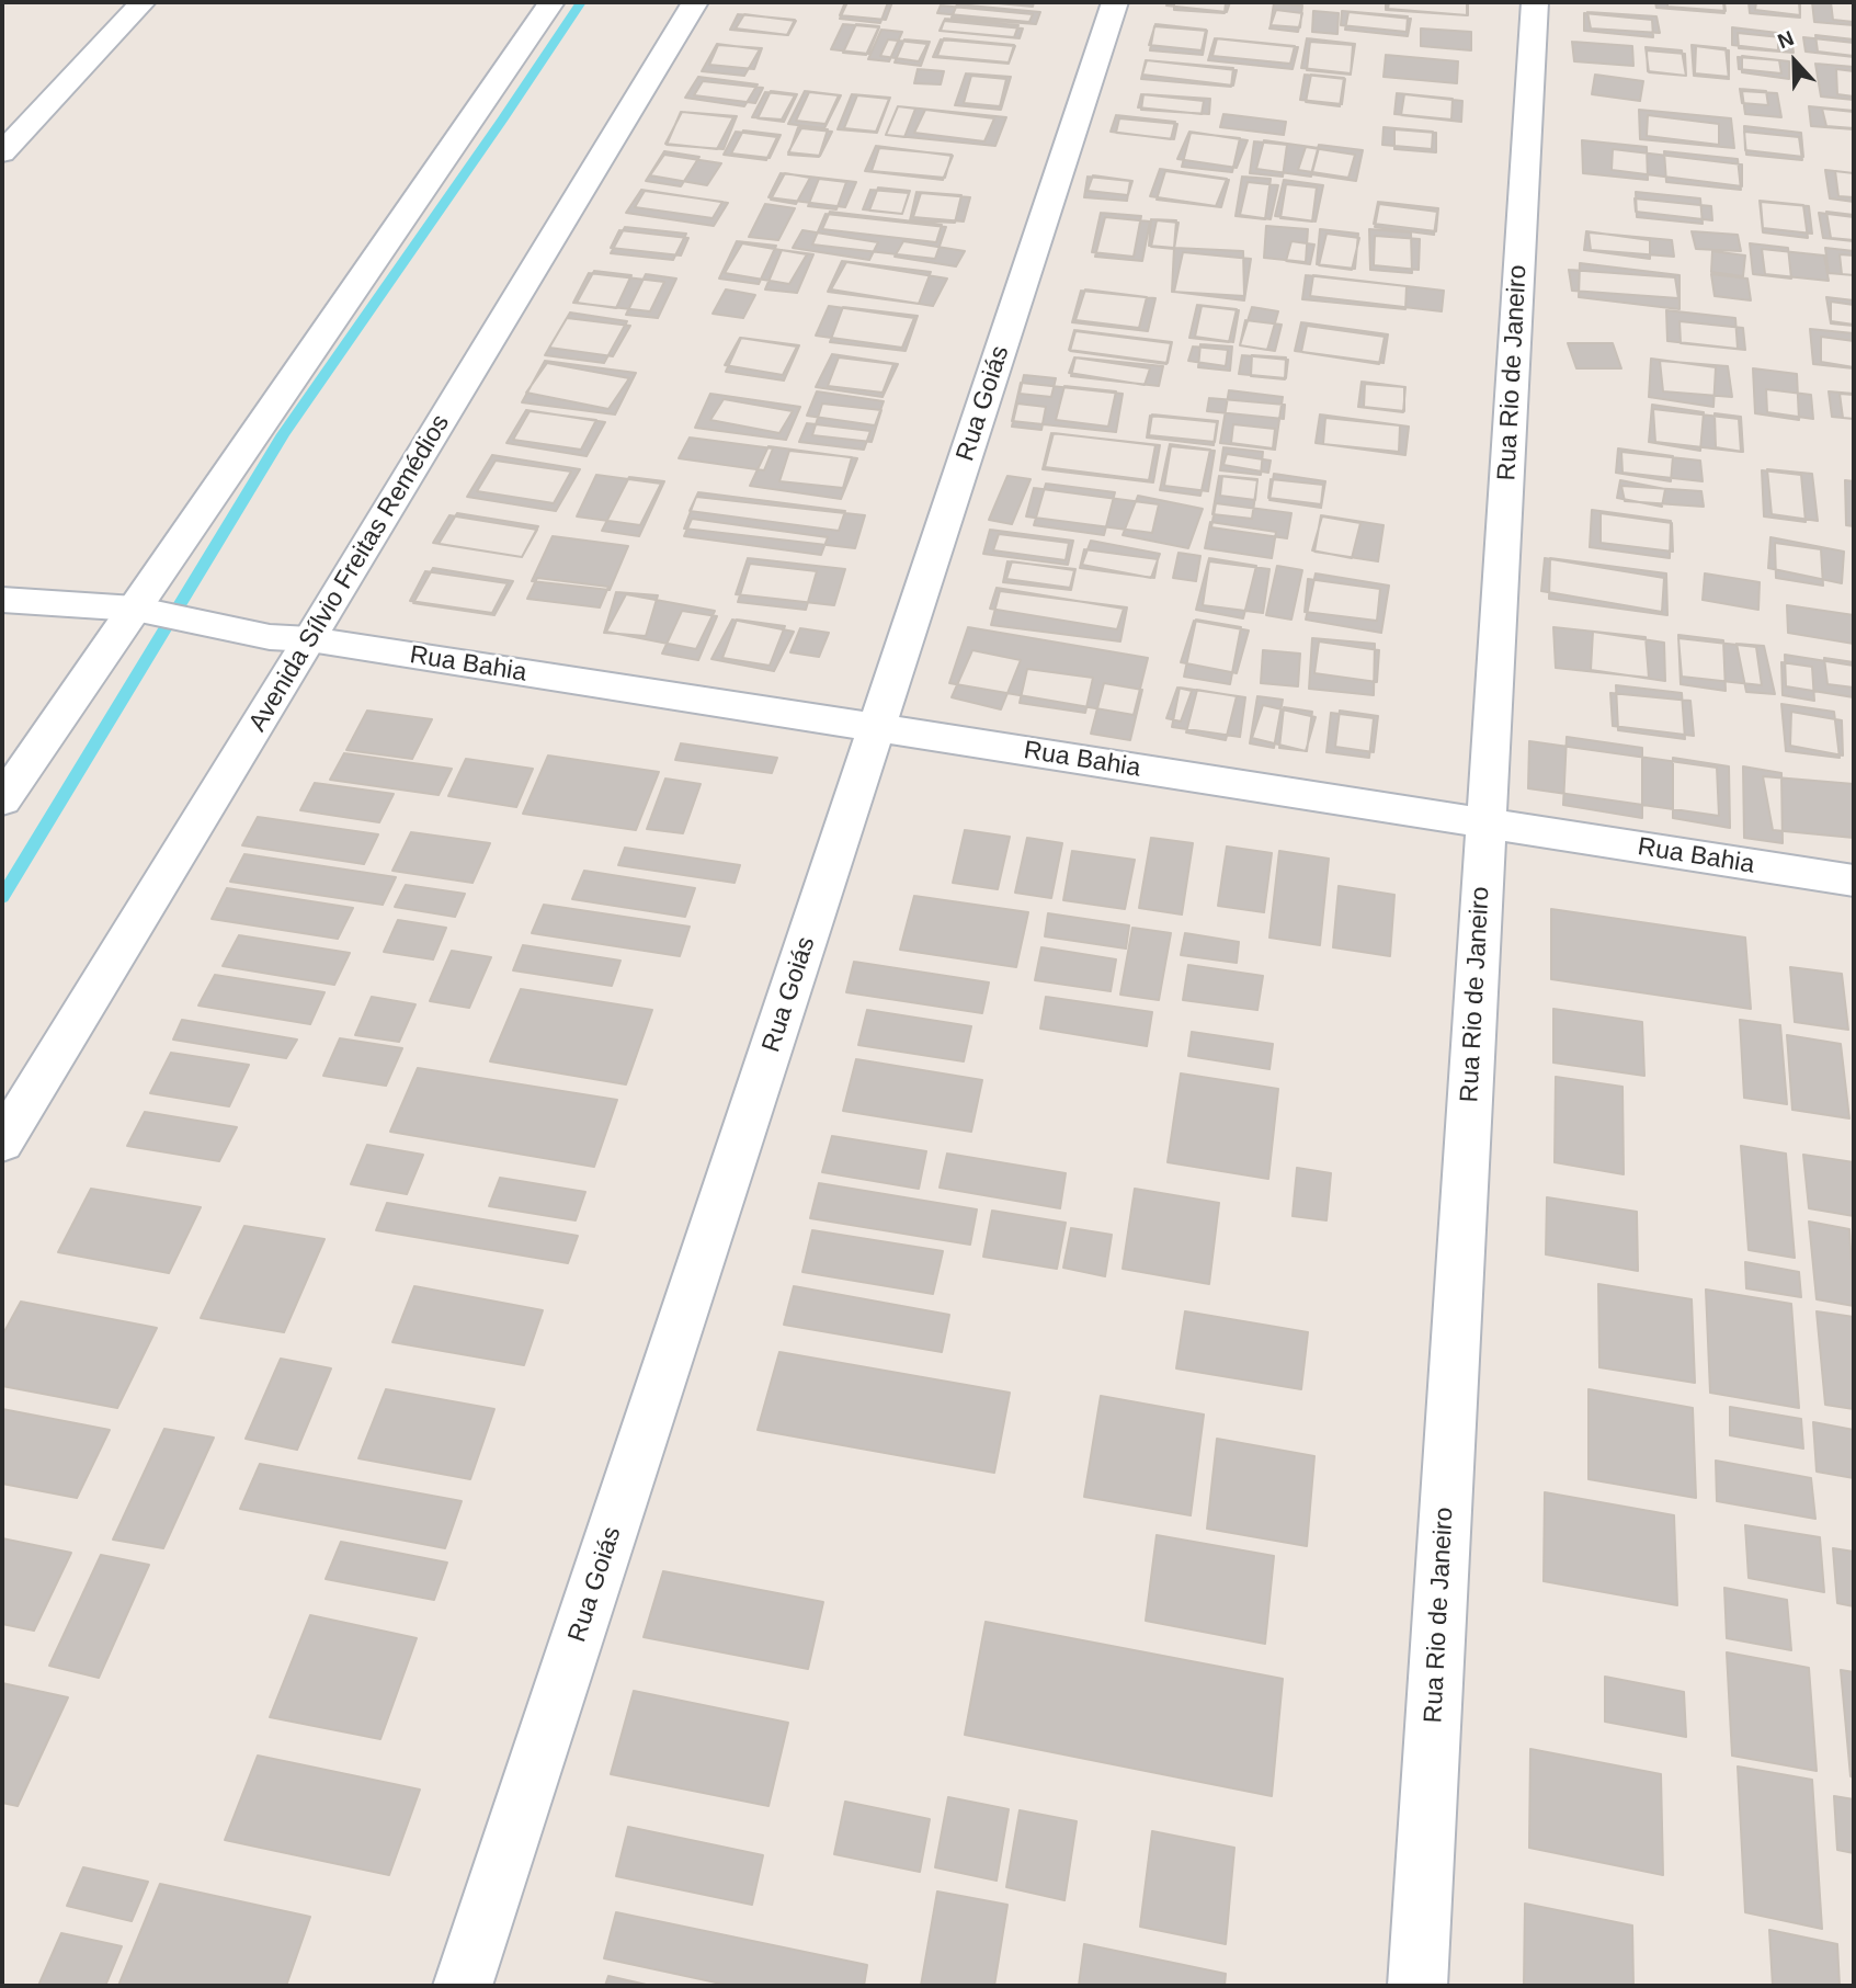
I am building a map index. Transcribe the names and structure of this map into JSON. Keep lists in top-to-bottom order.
{
  "streets": {
    "street": [
      "Rua Rio de Janeiro",
      "Rua Goiás",
      "Avenida Sílvio Freitas Remédios",
      "Rua Bahia"
    ]
  },
  "crossings": [
    ["Rua Rio de Janeiro", "Rua Bahia"],
    ["Rua Goiás", "Rua Bahia"],
    ["Avenida Sílvio Freitas Remédios", "Rua Bahia"]
  ],
  "north": "top"
}
